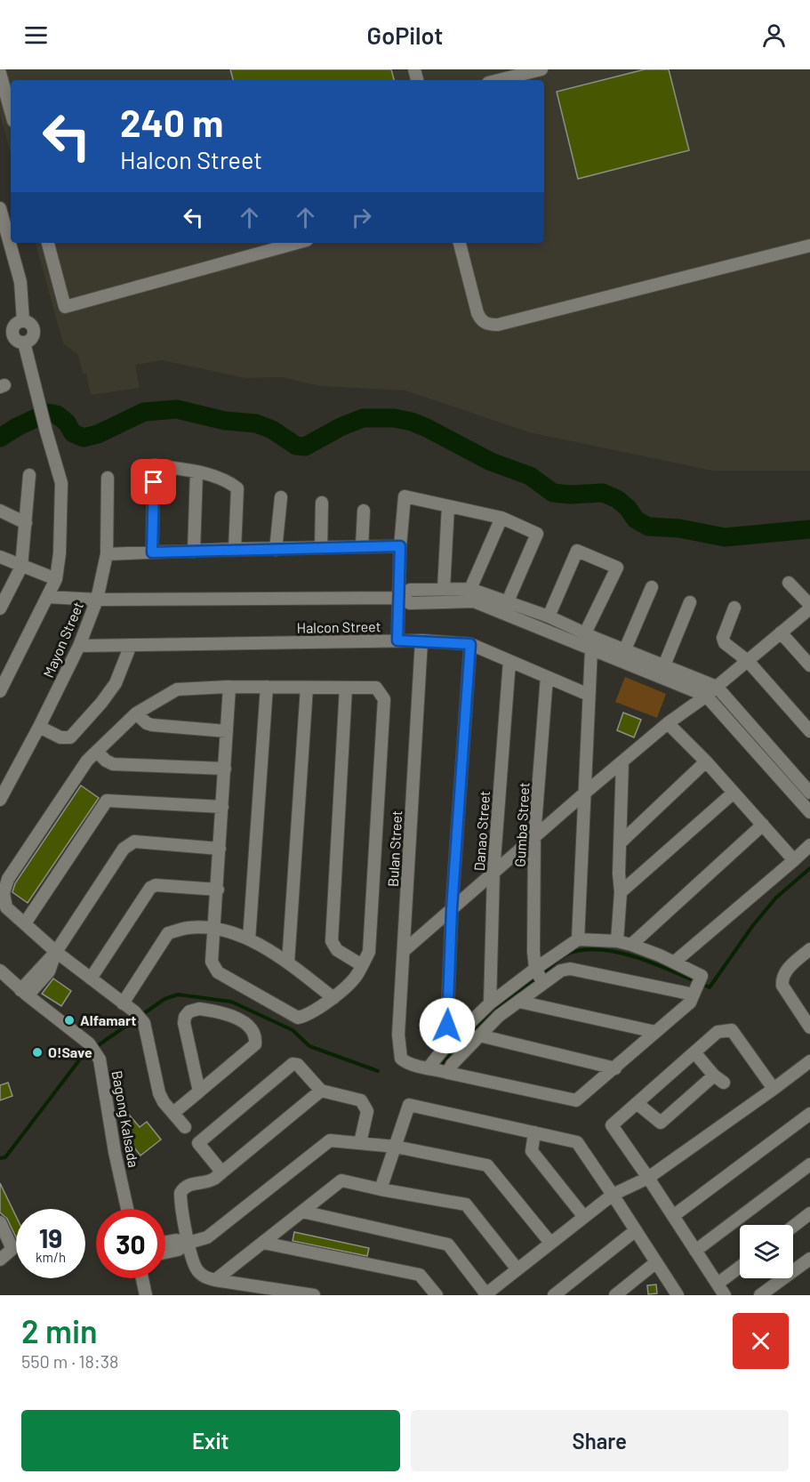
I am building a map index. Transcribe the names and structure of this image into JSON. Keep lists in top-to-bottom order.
{
  "streets": {
    "street": [
      "Halcon Street",
      "Mayon Street",
      "Gumba Street",
      "Danao Street",
      "Bulan Street",
      "Bagong Kalsada"
    ]
  },
  "crossings": [
    ["Halcon Street", "Mayon Street"],
    ["Halcon Street", "Gumba Street"],
    ["Halcon Street", "Danao Street"],
    ["Halcon Street", "Bulan Street"]
  ],
  "places": ["Alfamart", "O!Save"],
  "page": {
    "header": "GoPilot",
    "turn": ["240 m", "Halcon Street"],
    "speed": "19 km/h",
    "limit": "30",
    "heading": ["2 min", "550 m · 18:38"],
    "buttons": ["Exit", "Share"]
  }
}
